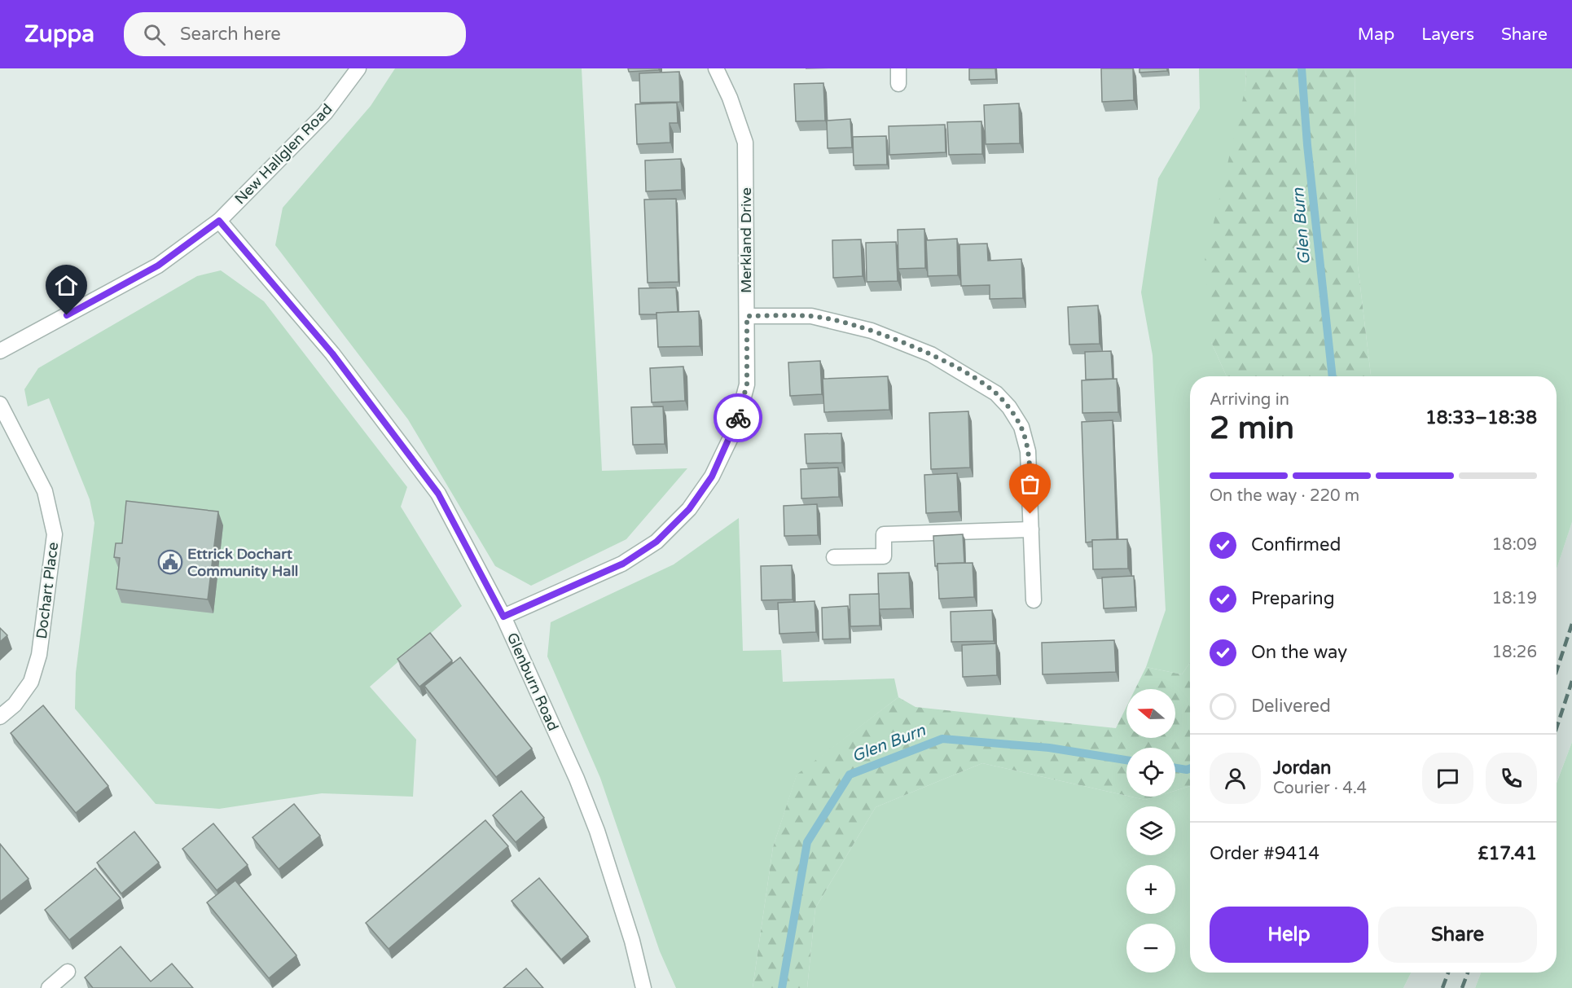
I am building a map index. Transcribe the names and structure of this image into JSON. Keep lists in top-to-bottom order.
{
  "streets": {
    "street": [
      "New Hallglen Road",
      "Merkland Drive",
      "Dochart Place",
      "Glenburn Road"
    ]
  },
  "crossings": [
    ["New Hallglen Road", "Glenburn Road"],
    ["Merkland Drive", "Glenburn Road"]
  ],
  "water": ["Glen Burn"],
  "places": {
    "public building": ["Ettrick Dochart Community Hall"]
  },
  "north": "left",
  "page": {
    "header": "Zuppa",
    "search": "Search here",
    "nav": ["Map", "Layers", "Share"],
    "heading": ["2 min", "Arriving in", "18:33–18:38"],
    "panel": [
      "Jordan",
      "Courier · 4.4",
      "Order #9414",
      "£17.41"
    ],
    "bar": "On the way · 220 m",
    "list": [
      ["Confirmed", "18:09"],
      ["Preparing", "18:19"],
      ["On the way", "18:26"],
      "Delivered"
    ],
    "map_buttons": ["+", "−"],
    "buttons": ["Help", "Share"]
  }
}
